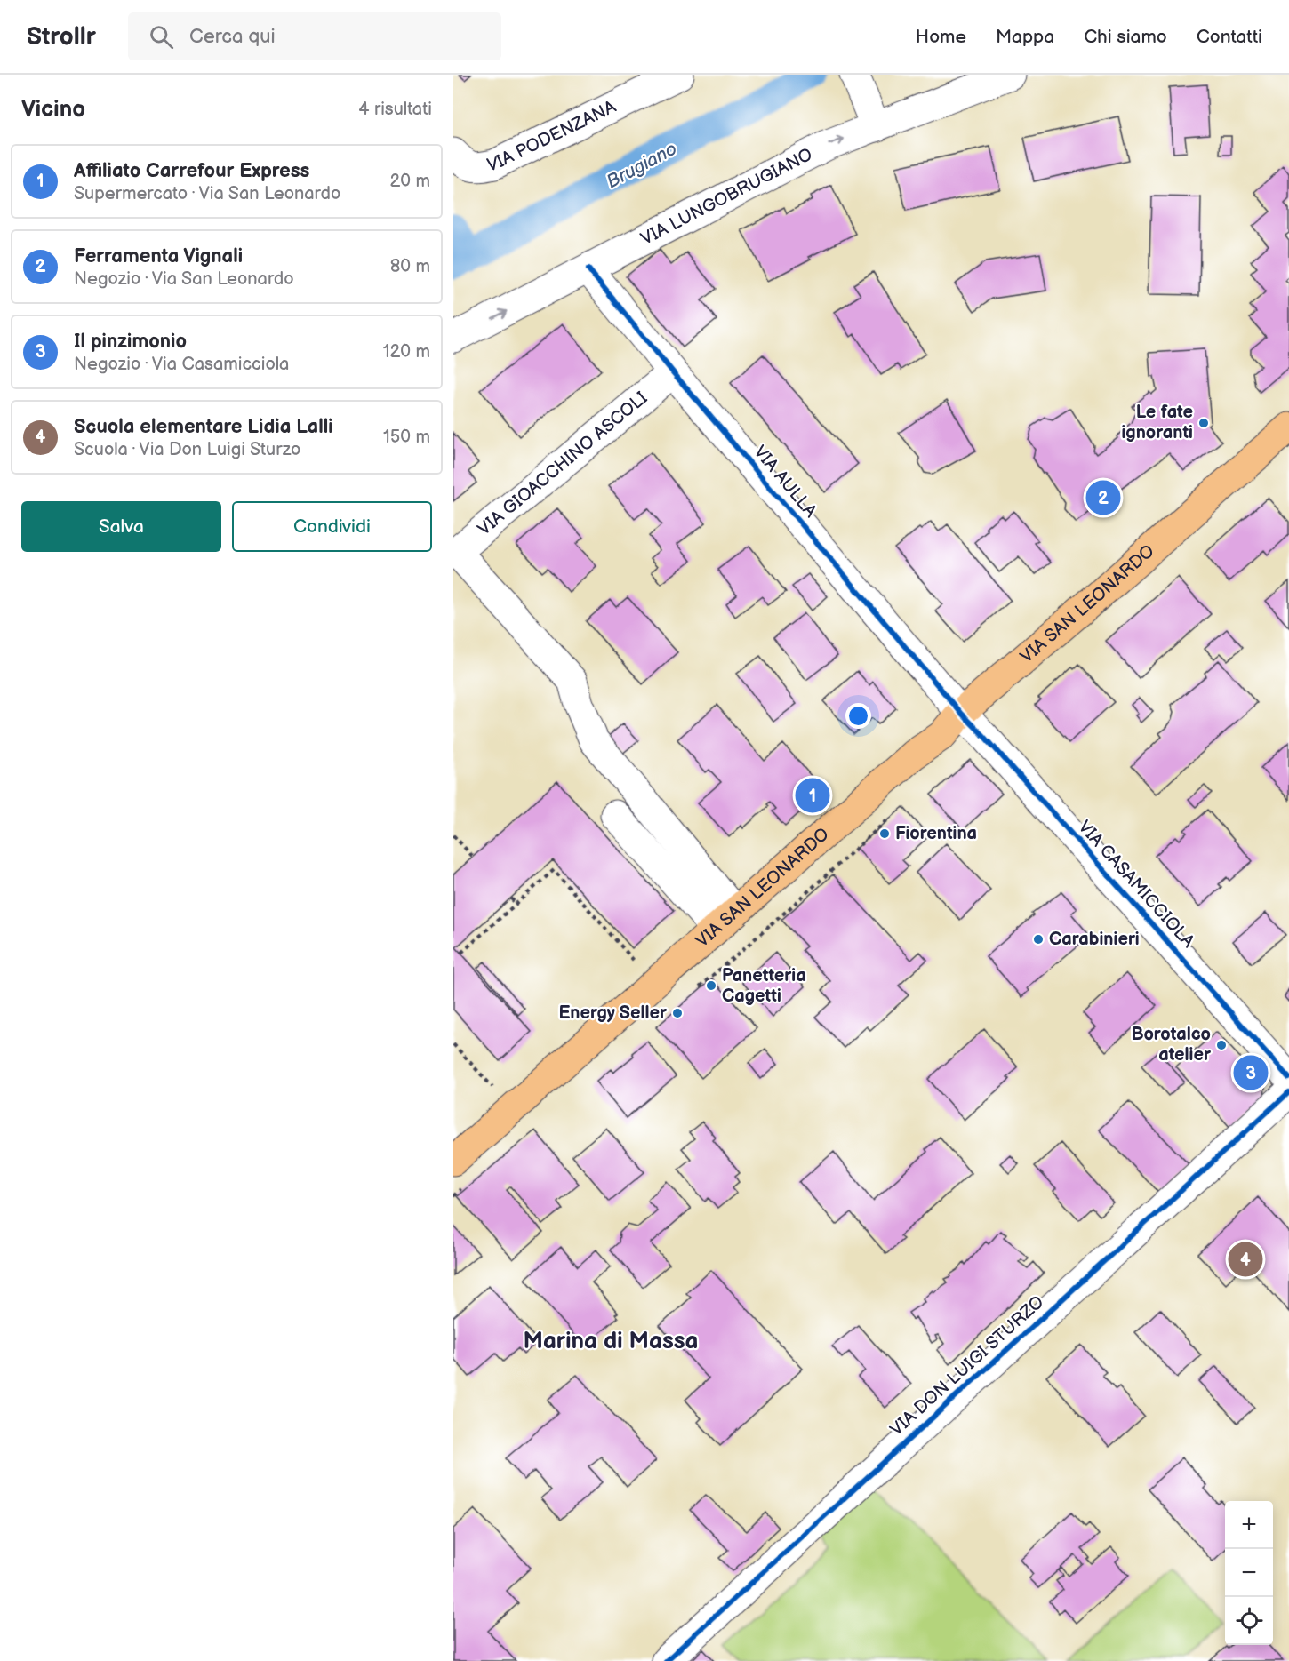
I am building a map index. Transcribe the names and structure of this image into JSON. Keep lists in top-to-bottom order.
{
  "streets": {
    "main road": ["VIA SAN LEONARDO"],
    "street": [
      "VIA PODENZANA",
      "VIA LUNGOBRUGIANO",
      "VIA GIOACCHINO ASCOLI",
      "VIA AULLA",
      "VIA CASAMICCIOLA",
      "VIA DON LUIGI STURZO"
    ]
  },
  "crossings": [
    ["VIA LUNGOBRUGIANO", "VIA AULLA"],
    ["VIA GIOACCHINO ASCOLI", "VIA AULLA"],
    ["VIA AULLA", "VIA SAN LEONARDO"],
    ["VIA AULLA", "VIA CASAMICCIOLA"],
    ["VIA SAN LEONARDO", "VIA CASAMICCIOLA"]
  ],
  "one_way": ["VIA LUNGOBRUGIANO"],
  "districts": ["Marina di Massa"],
  "water": ["Brugiano"],
  "places": [
    "Le fate ignoranti",
    "Fiorentina",
    "Carabinieri",
    "Panetteria Cagetti",
    "Energy Seller",
    "Borotalco atelier"
  ],
  "page": {
    "header": "Strollr",
    "search": "Cerca qui",
    "nav": [
      "Home",
      "Mappa",
      "Chi siamo",
      "Contatti"
    ],
    "heading": ["Vicino", "4 risultati"],
    "list": [
      {
        "mark": "1",
        "name": "Affiliato Carrefour Express",
        "note": "Supermercato · Via San Leonardo",
        "value": "20 m"
      },
      {
        "mark": "2",
        "name": "Ferramenta Vignali",
        "note": "Negozio · Via San Leonardo",
        "value": "80 m"
      },
      {
        "mark": "3",
        "name": "Il pinzimonio",
        "note": "Negozio · Via Casamicciola",
        "value": "120 m"
      },
      {
        "mark": "4",
        "name": "Scuola elementare Lidia Lalli",
        "note": "Scuola · Via Don Luigi Sturzo",
        "value": "150 m"
      }
    ],
    "pins": [
      "2",
      "1",
      "3",
      "4"
    ],
    "buttons": ["Salva", "Condividi"],
    "map_buttons": ["+", "−"]
  }
}
